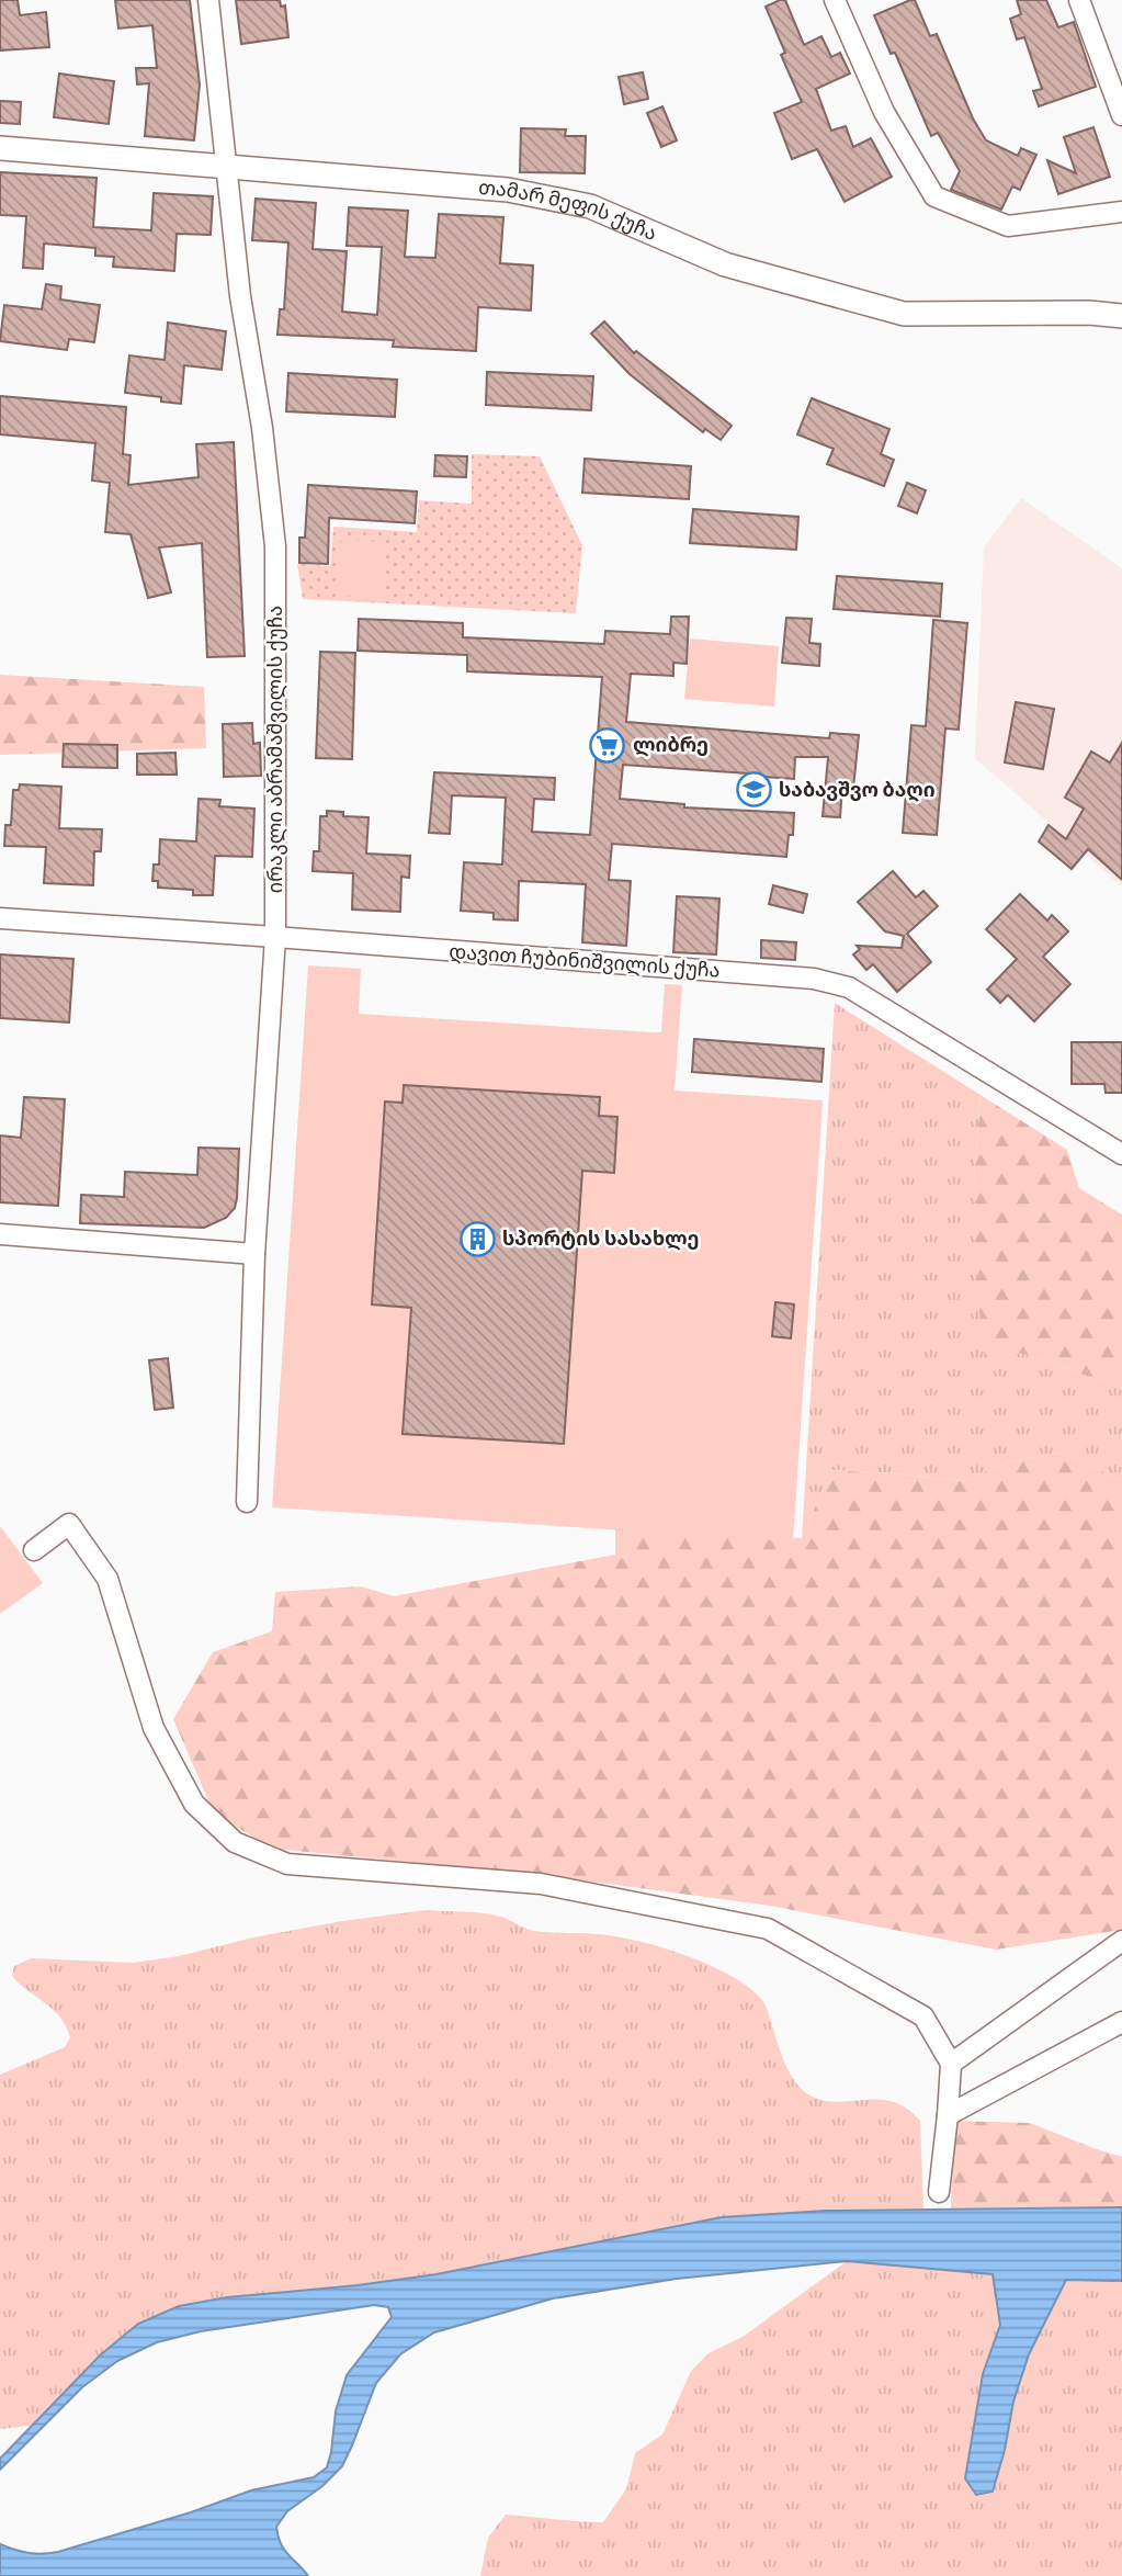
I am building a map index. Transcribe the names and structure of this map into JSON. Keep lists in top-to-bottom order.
{
  "streets": {
    "street": ["თამარ მეფის ქუჩა", "ირაკლი აბრამაშვილის ქუჩა", "დავით ჩუბინიშვილის ქუჩა"]
  },
  "crossings": [
    ["თამარ მეფის ქუჩა", "ირაკლი აბრამაშვილის ქუჩა"],
    ["ირაკლი აბრამაშვილის ქუჩა", "დავით ჩუბინიშვილის ქუჩა"]
  ],
  "places": {
    "supermarket": ["ლიბრე"],
    "school or university": ["საბავშვო ბაღი"],
    "building": ["სპორტის სასახლე"]
  }
}
